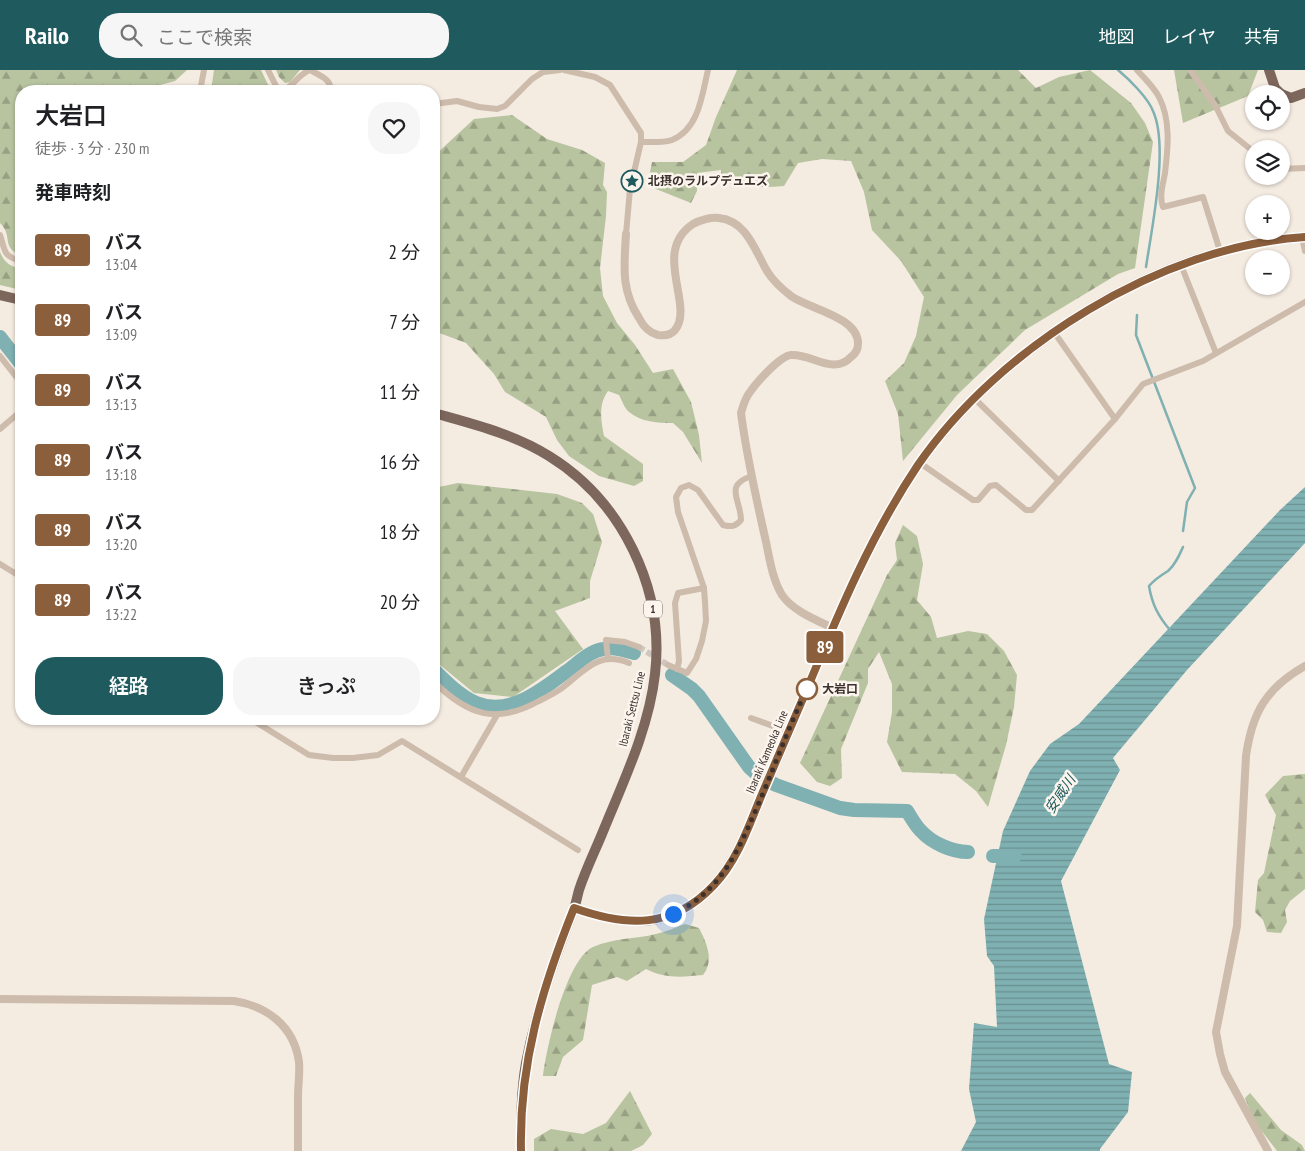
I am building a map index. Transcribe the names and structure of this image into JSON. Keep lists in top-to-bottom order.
{
  "streets": {
    "main road": ["1", "Ibaraki Settsu Line", "Ibaraki Kameoka Line"]
  },
  "crossings": [
    ["Ibaraki Settsu Line", "Ibaraki Kameoka Line"]
  ],
  "water": ["安威川"],
  "places": {
    "place": ["北摂のラルプデュエズ"],
    "other": ["大岩口"]
  },
  "lines": ["bus line 89"],
  "page": {
    "header": "Railo",
    "search": "ここで検索",
    "nav": ["地図", "レイヤ", "共有"],
    "on_map": "89",
    "map_buttons": ["+", "−"],
    "heading": [
      ["大岩口", "徒歩 · 3 分 · 230 m"],
      "発車時刻"
    ],
    "list": [
      {
        "mark": "89",
        "name": "バス",
        "note": "13:04",
        "value": "2 分"
      },
      {
        "mark": "89",
        "name": "バス",
        "note": "13:09",
        "value": "7 分"
      },
      {
        "mark": "89",
        "name": "バス",
        "note": "13:13",
        "value": "11 分"
      },
      {
        "mark": "89",
        "name": "バス",
        "note": "13:18",
        "value": "16 分"
      },
      {
        "mark": "89",
        "name": "バス",
        "note": "13:20",
        "value": "18 分"
      },
      {
        "mark": "89",
        "name": "バス",
        "note": "13:22",
        "value": "20 分"
      }
    ],
    "buttons": ["経路", "きっぷ"]
  }
}
